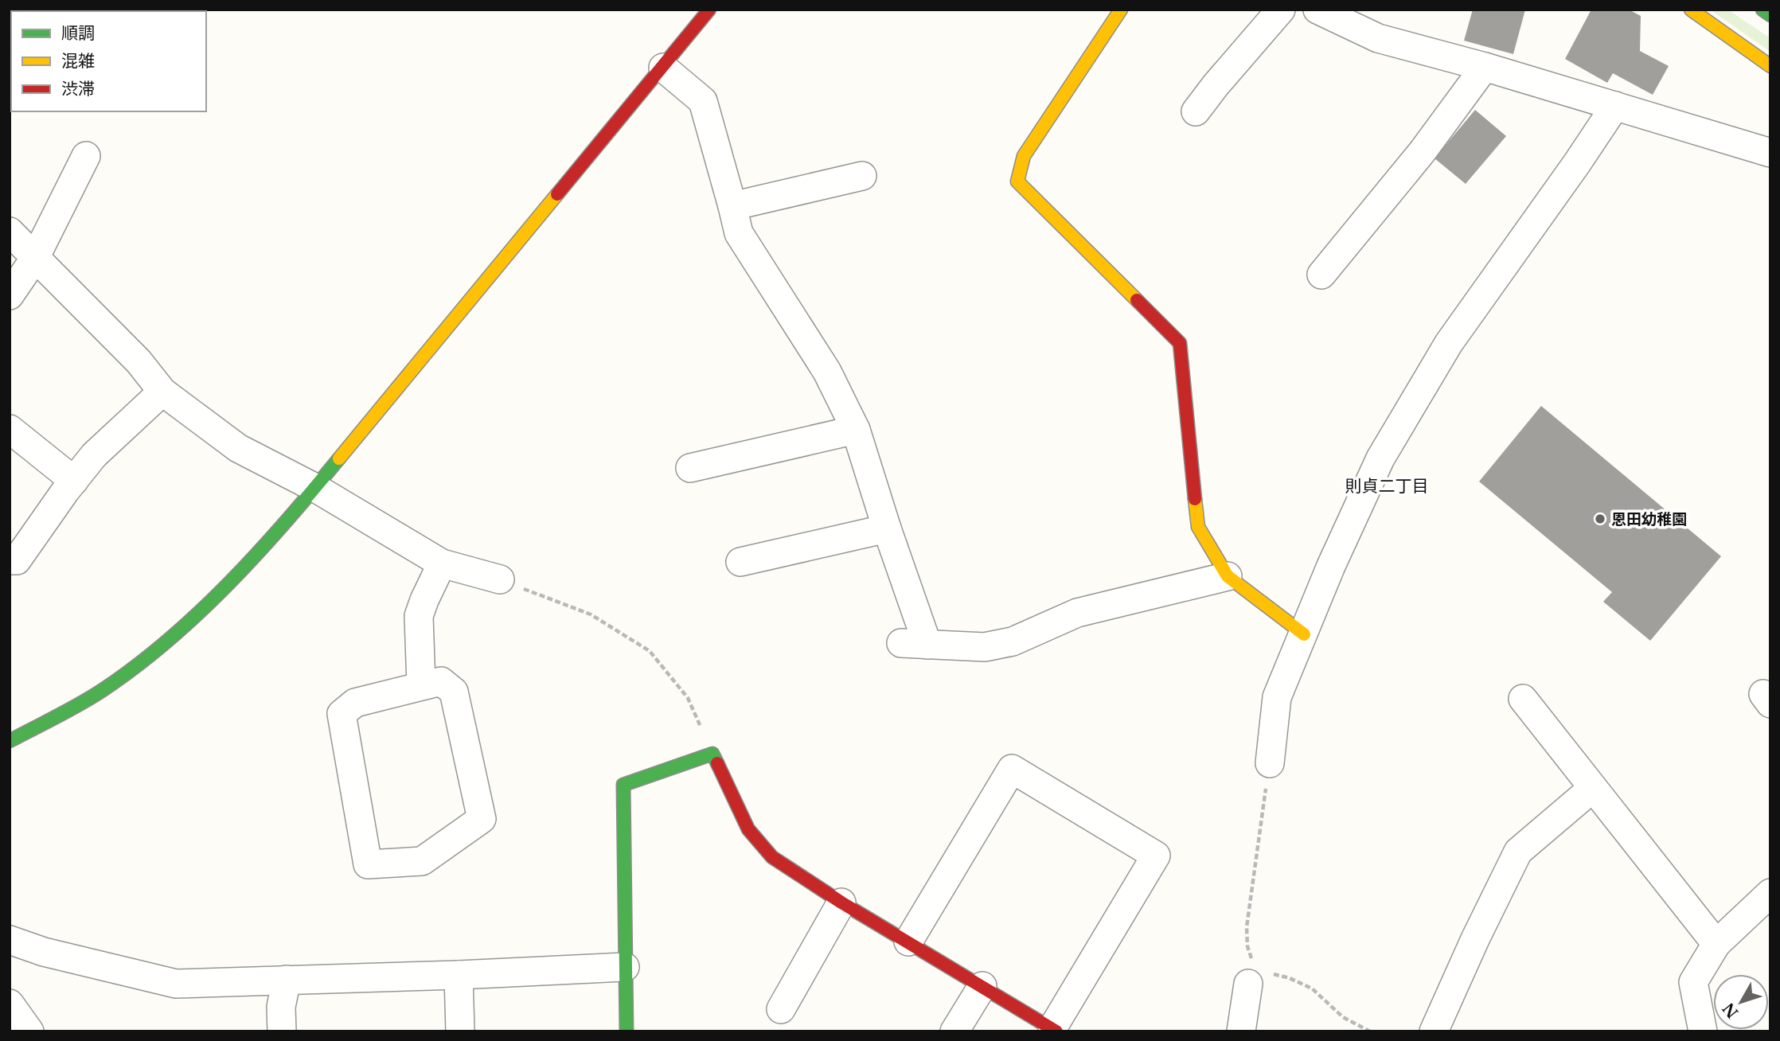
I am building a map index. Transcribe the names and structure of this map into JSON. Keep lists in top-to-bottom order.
{
  "districts": ["則貞二丁目"],
  "places": ["恩田幼稚園"],
  "legend": ["順調", "混雑", "渋滞"],
  "north": "bottom left"
}
